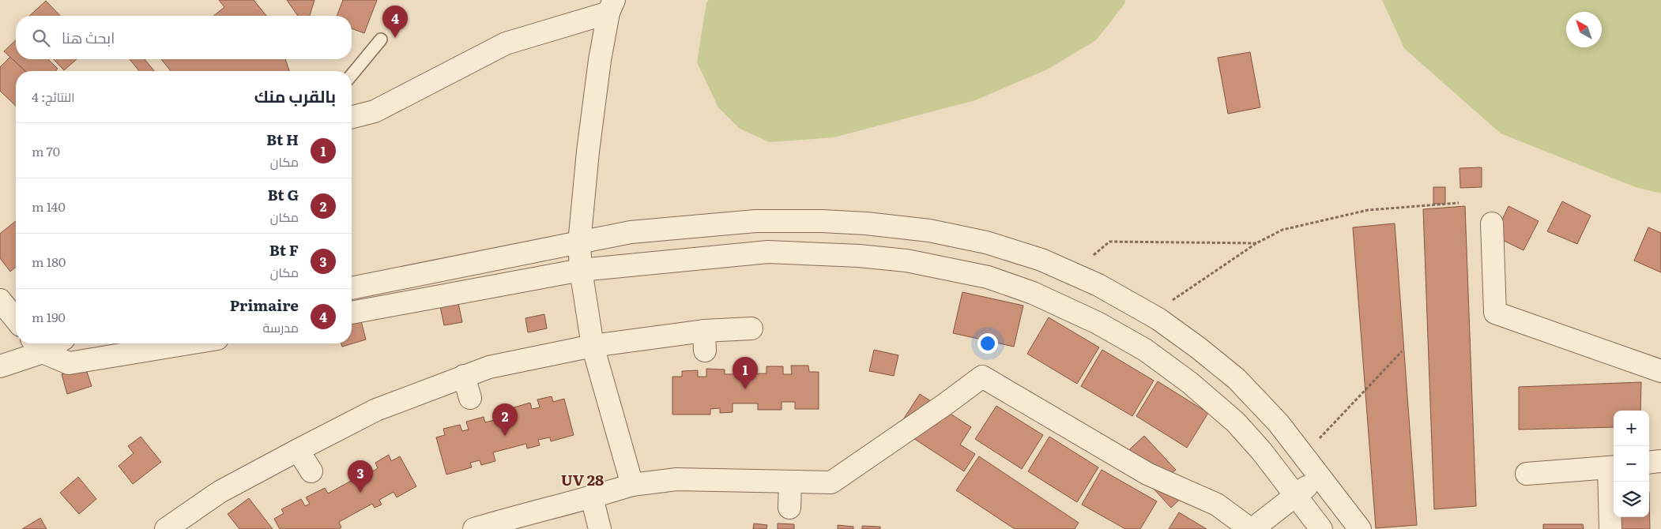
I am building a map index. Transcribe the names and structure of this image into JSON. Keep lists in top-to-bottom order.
{
  "districts": ["UV 28"],
  "north": "top left",
  "page": {
    "pins": [
      "4",
      "1",
      "2",
      "3"
    ],
    "search": "ابحث هنا",
    "heading": ["بالقرب منك", "النتائج: 4"],
    "list": [
      {
        "mark": "1",
        "name": "Bt H",
        "note": "مكان",
        "value": "70 m"
      },
      {
        "mark": "2",
        "name": "Bt G",
        "note": "مكان",
        "value": "140 m"
      },
      {
        "mark": "3",
        "name": "Bt F",
        "note": "مكان",
        "value": "180 m"
      },
      {
        "mark": "4",
        "name": "Primaire",
        "note": "مدرسة",
        "value": "190 m"
      }
    ],
    "map_buttons": ["+", "−"]
  }
}
